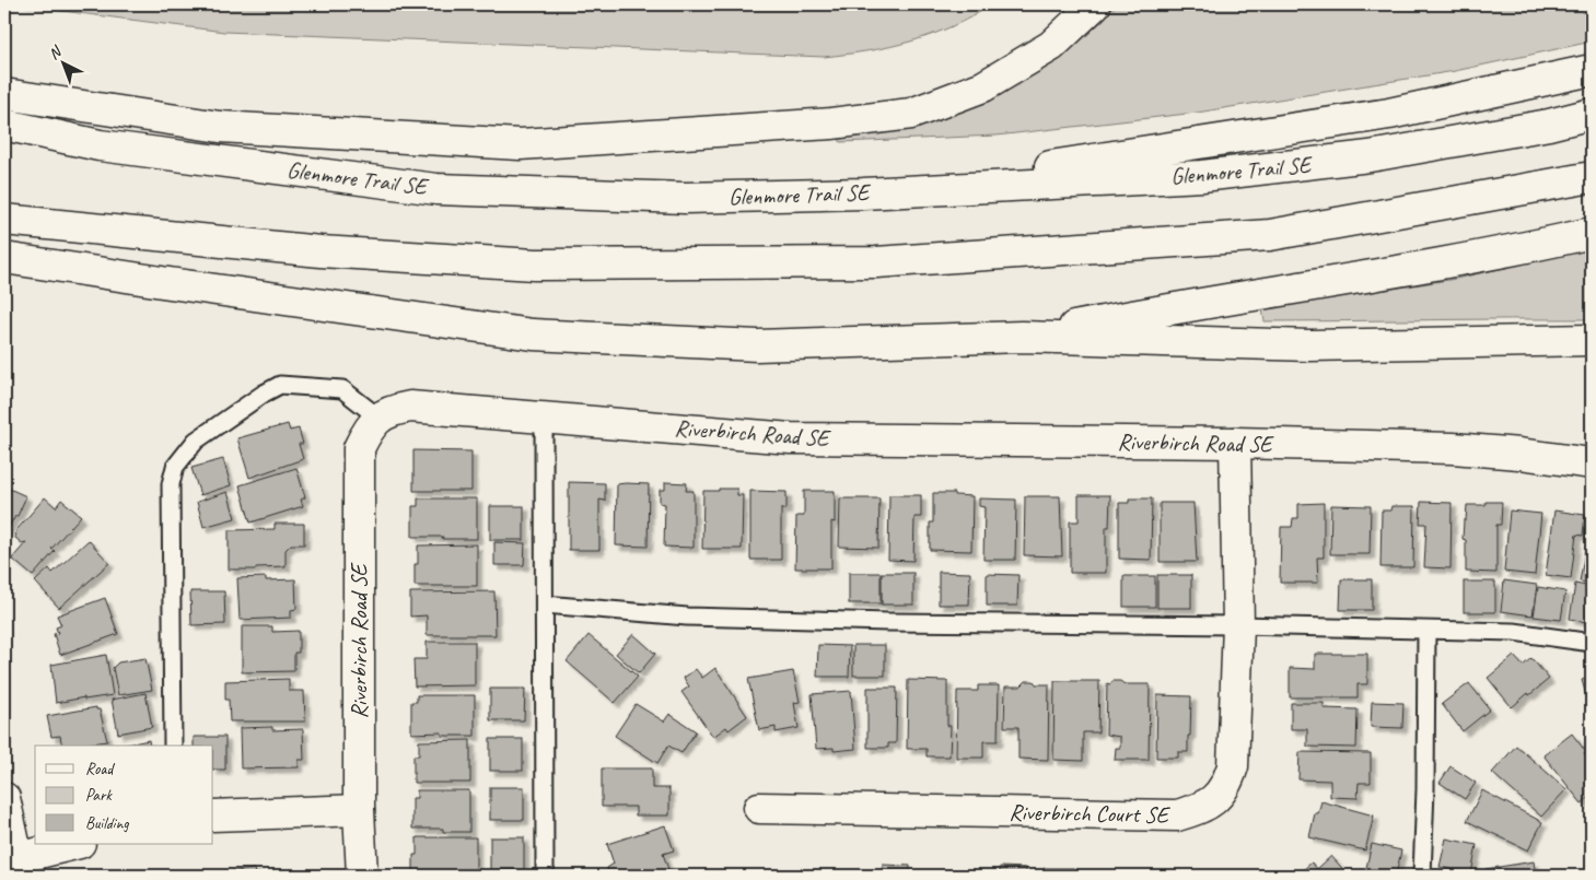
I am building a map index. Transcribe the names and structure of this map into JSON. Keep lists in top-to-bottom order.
{
  "streets": {
    "main road": ["Glenmore Trail SE", "Riverbirch Road SE", "Riverbirch Court SE"]
  },
  "crossings": [
    ["Riverbirch Road SE", "Riverbirch Court SE"]
  ],
  "legend": ["Road", "Park", "Building"],
  "north": "top left"
}
